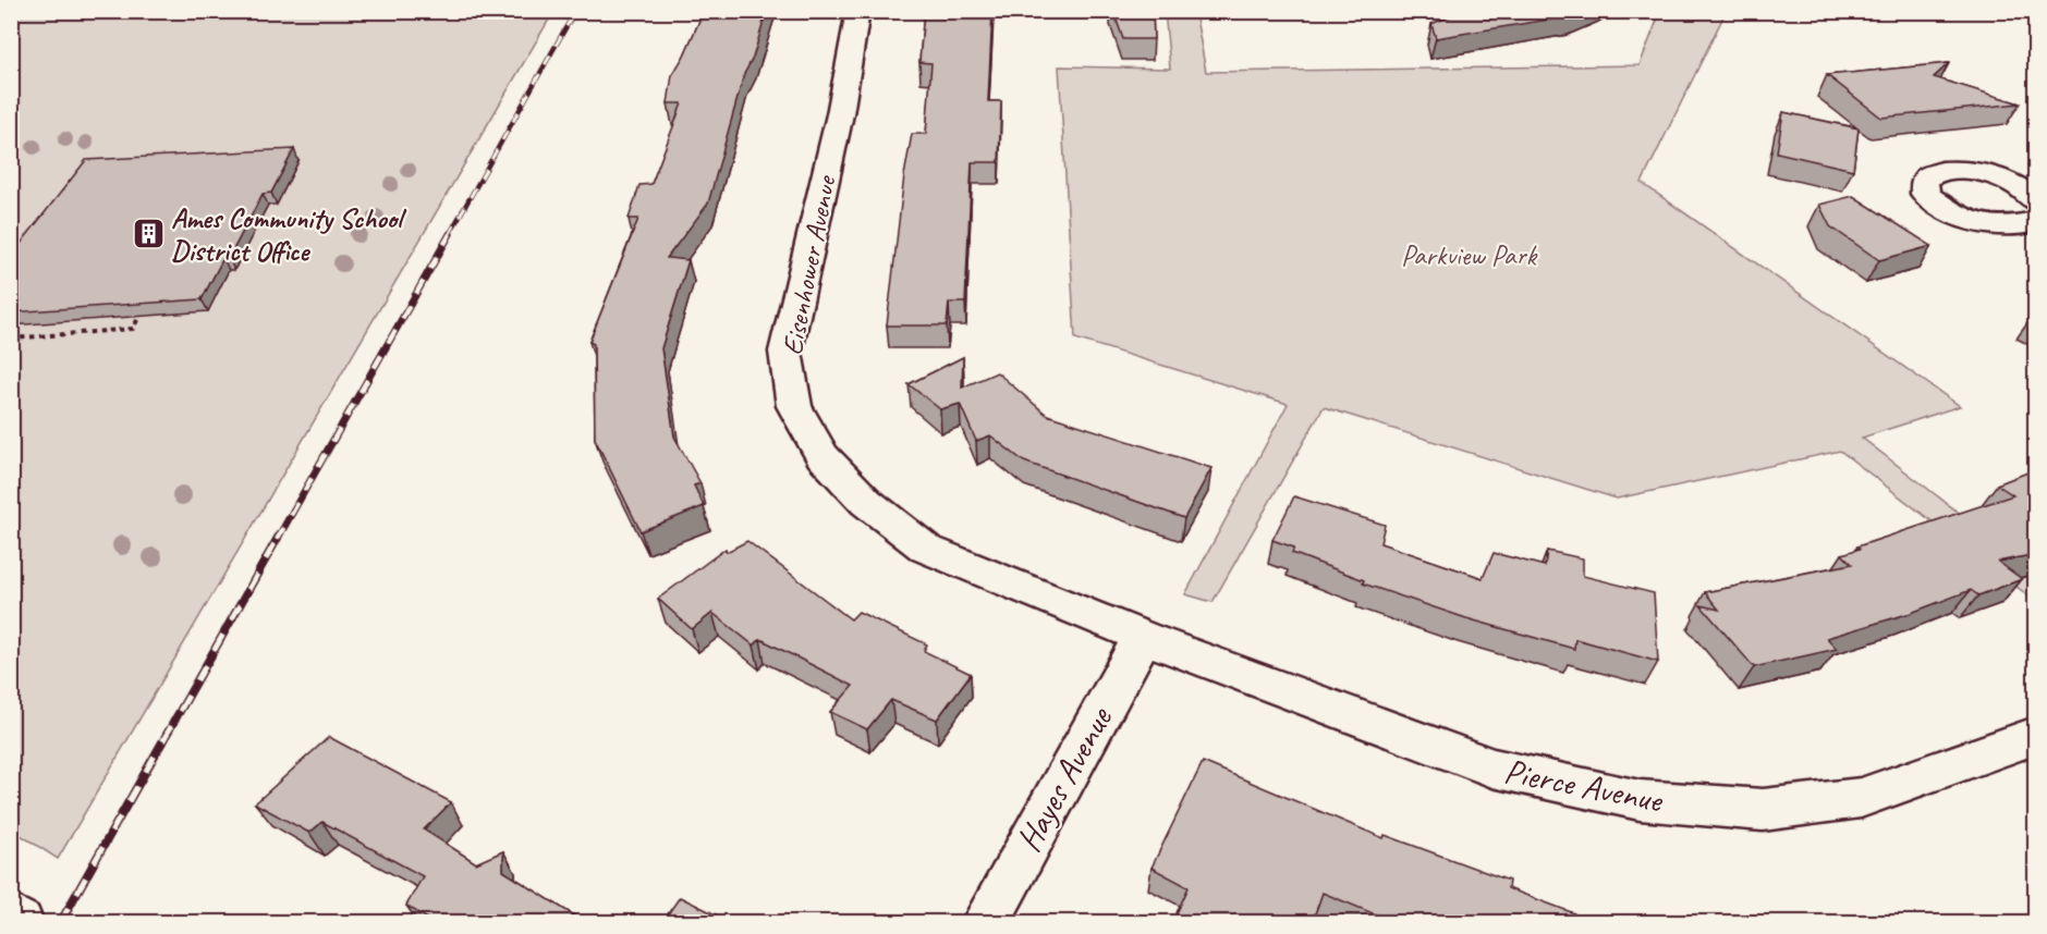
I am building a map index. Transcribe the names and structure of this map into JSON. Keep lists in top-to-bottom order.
{
  "streets": {
    "street": ["Eisenhower Avenue", "Hayes Avenue", "Pierce Avenue"]
  },
  "crossings": [
    ["Eisenhower Avenue", "Hayes Avenue"],
    ["Eisenhower Avenue", "Pierce Avenue"],
    ["Hayes Avenue", "Pierce Avenue"]
  ],
  "parks": ["Parkview Park"],
  "places": {
    "building": ["Ames Community School District Office"]
  }
}
